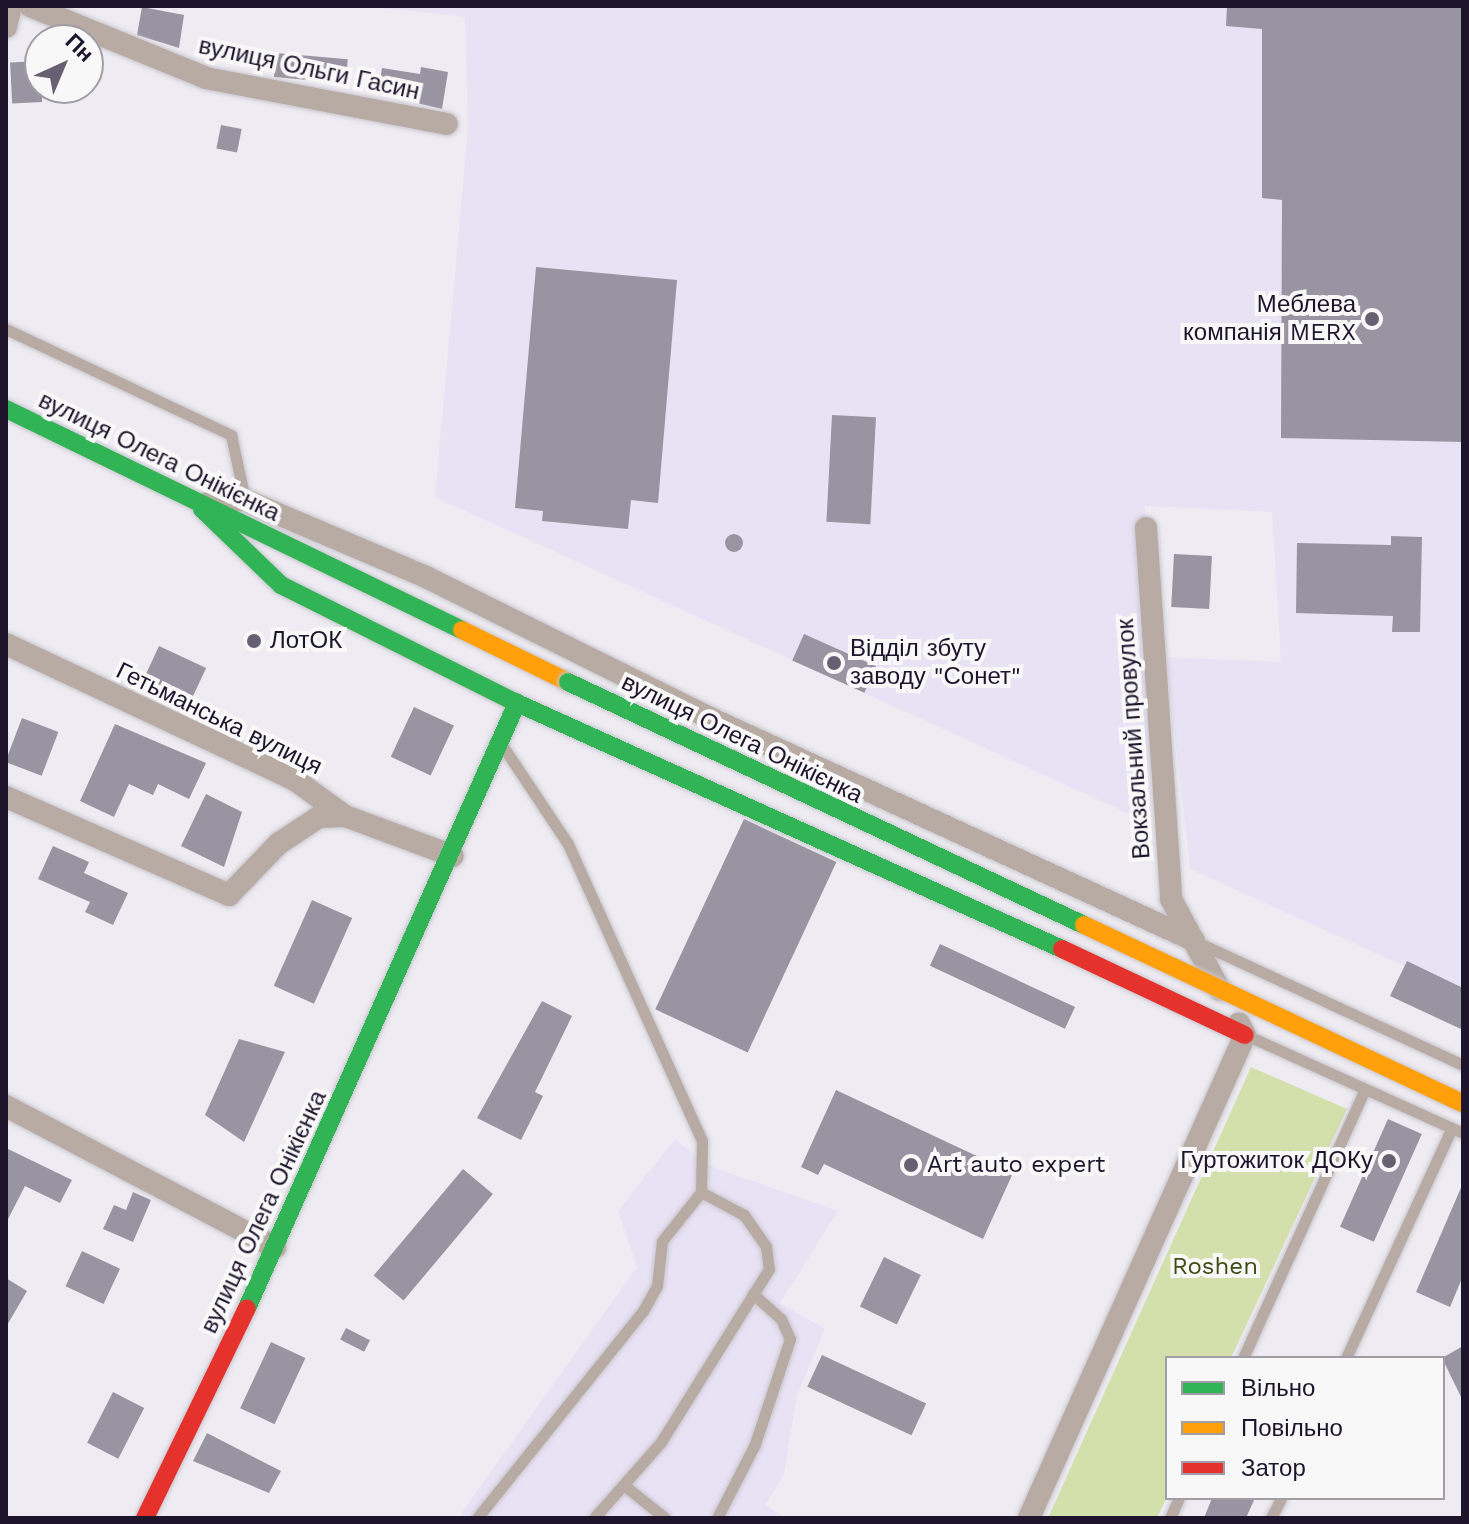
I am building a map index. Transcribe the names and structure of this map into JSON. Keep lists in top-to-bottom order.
{
  "streets": {
    "street": [
      "вулиця Ольги Гасин",
      "вулиця Олега Онікієнка",
      "Гетьманська вулиця",
      "Вокзальний провулок"
    ]
  },
  "crossings": [
    ["вулиця Олега Онікієнка", "Гетьманська вулиця"]
  ],
  "parks": ["Roshen"],
  "places": [
    "Меблева компанія MERX",
    "ЛотОК",
    "Відділ збуту заводу \"Сонет\"",
    "Гуртожиток ДОКу",
    "Art auto expert"
  ],
  "legend": ["Вільно", "Повільно", "Затор"],
  "north": "top right"
}
